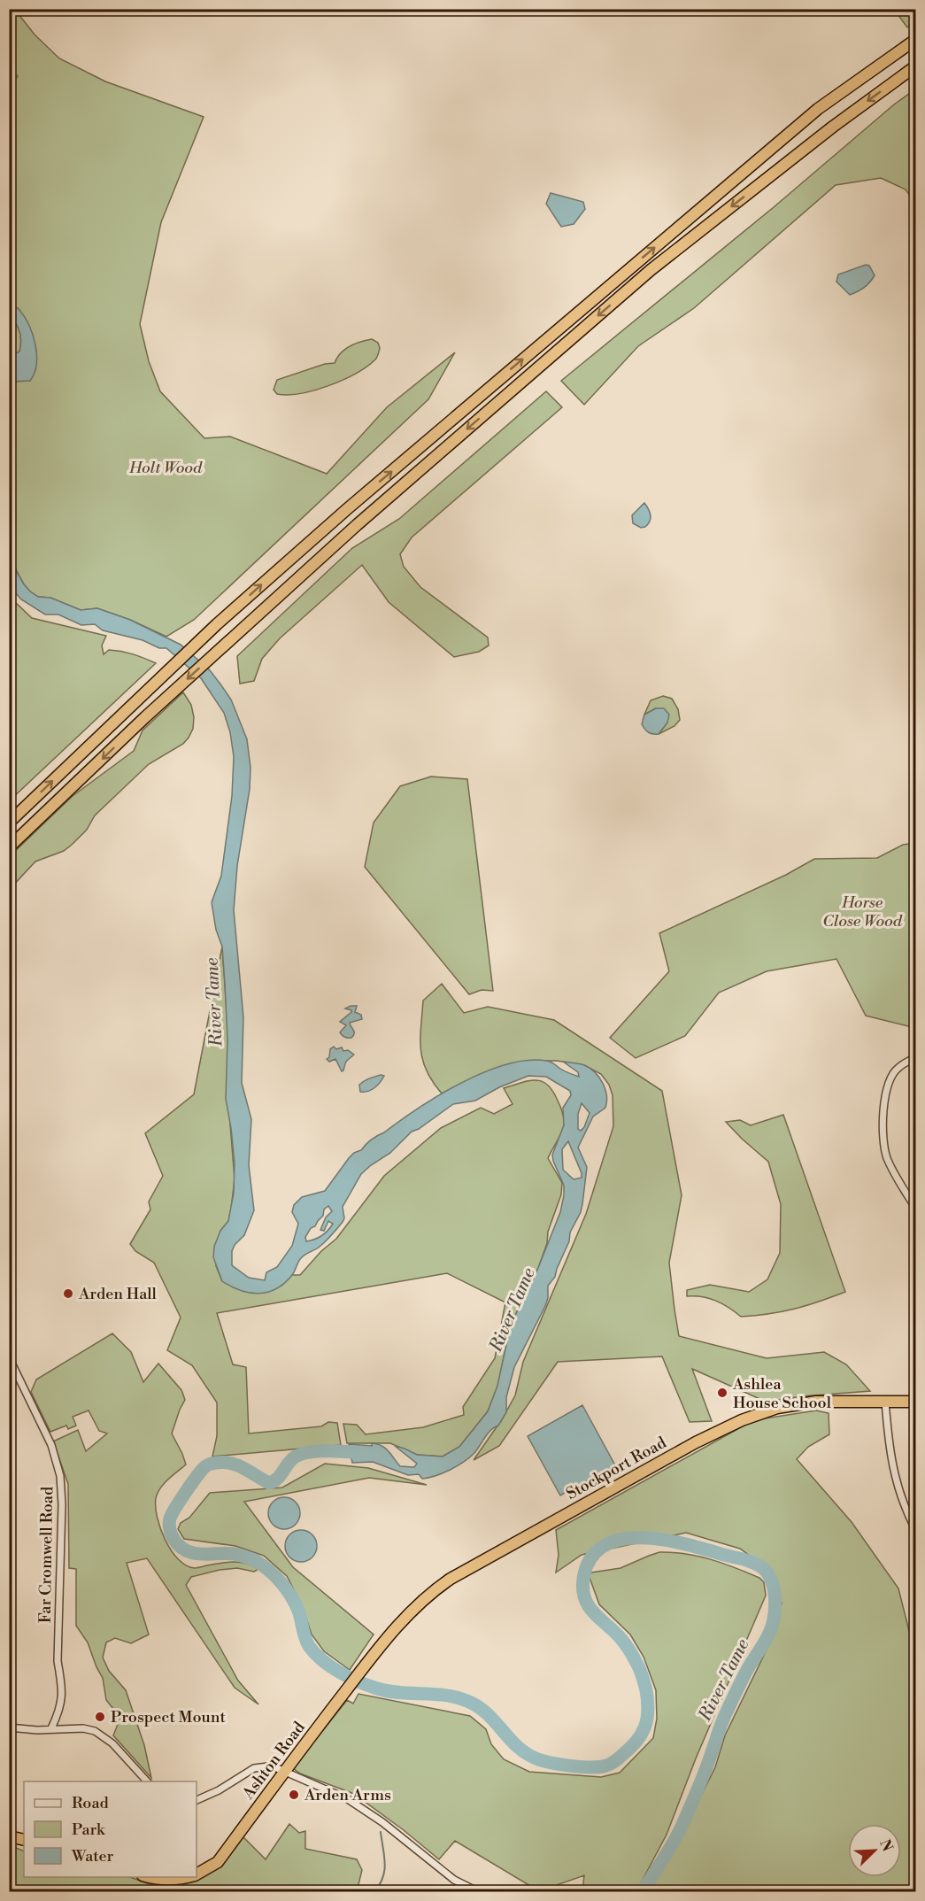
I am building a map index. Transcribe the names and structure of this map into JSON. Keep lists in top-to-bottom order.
{
  "streets": {
    "highway": ["Stockport Road", "Ashton Road"],
    "street": ["Far Cromwell Road"]
  },
  "crossings": [
    ["Stockport Road", "Ashton Road"]
  ],
  "water": ["River Tame"],
  "parks": ["Holt Wood", "Horse Close Wood"],
  "places": [
    "Arden Hall",
    "Ashlea House School",
    "Prospect Mount",
    "Arden Arms"
  ],
  "legend": ["Road", "Park", "Water"],
  "north": "top right"
}
